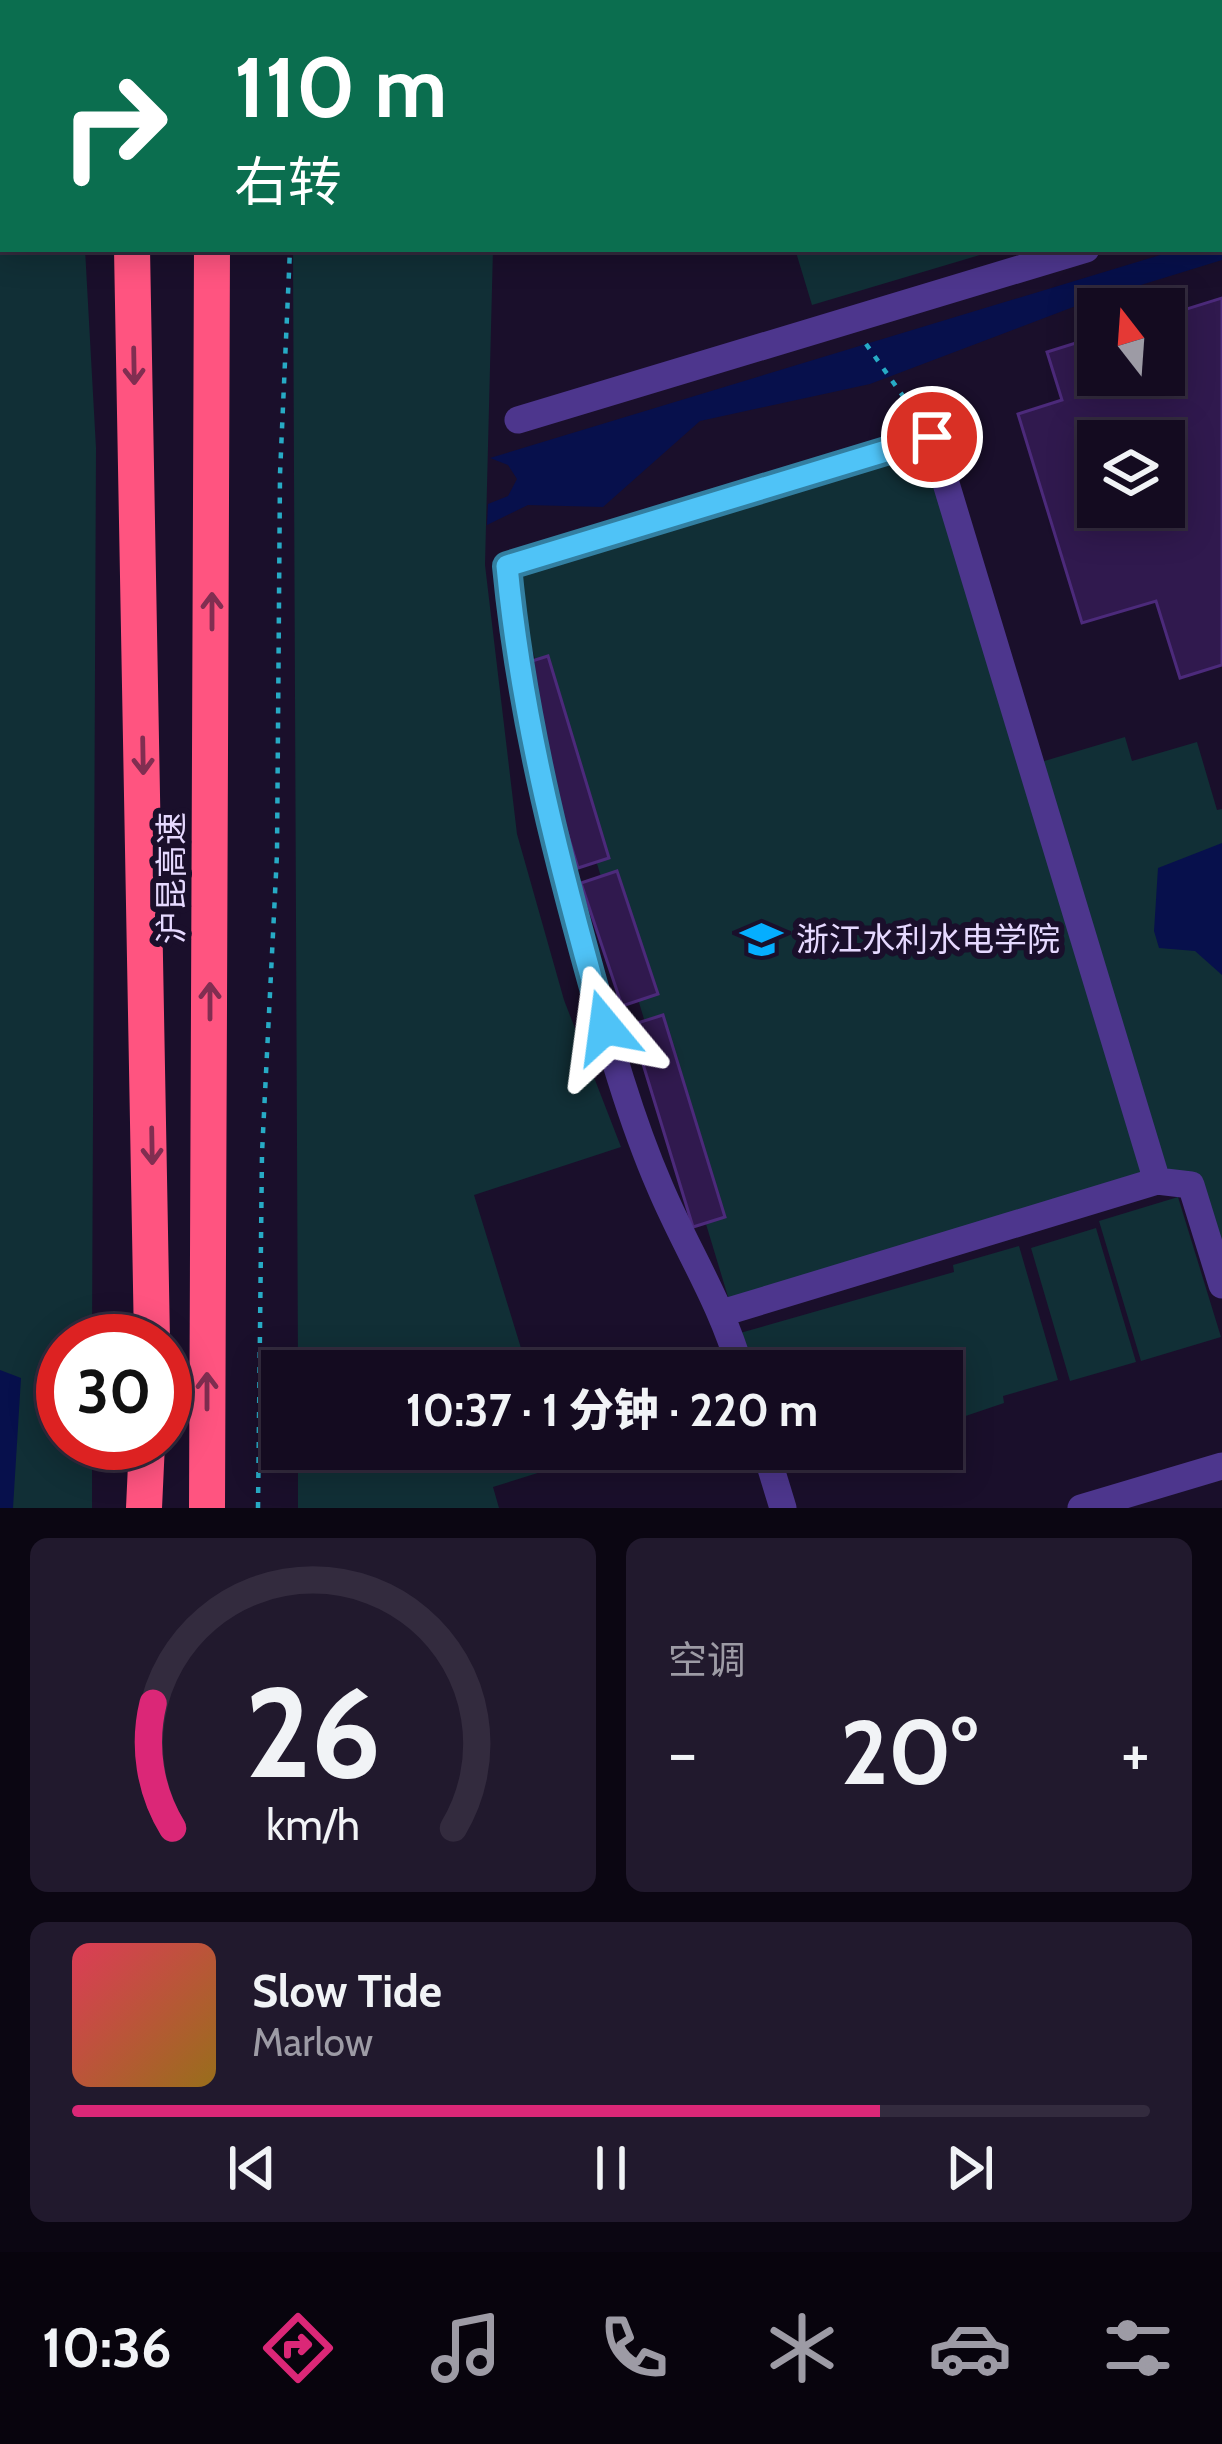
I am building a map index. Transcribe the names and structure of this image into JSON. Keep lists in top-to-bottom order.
{
  "streets": {
    "highway": ["沪昆高速"]
  },
  "places": {
    "school or university": ["浙江水利水电学院"]
  },
  "north": "top",
  "page": {
    "turn": ["110 m", "右转"],
    "limit": "30",
    "trip": "10:37 · 1 分钟 · 220 m",
    "tile": "空调",
    "heat": ["−", "20°", "+"],
    "song": ["Slow Tide", "Marlow"],
    "tabs": "10:36",
    "gauge": ["26", "km/h"]
  }
}
